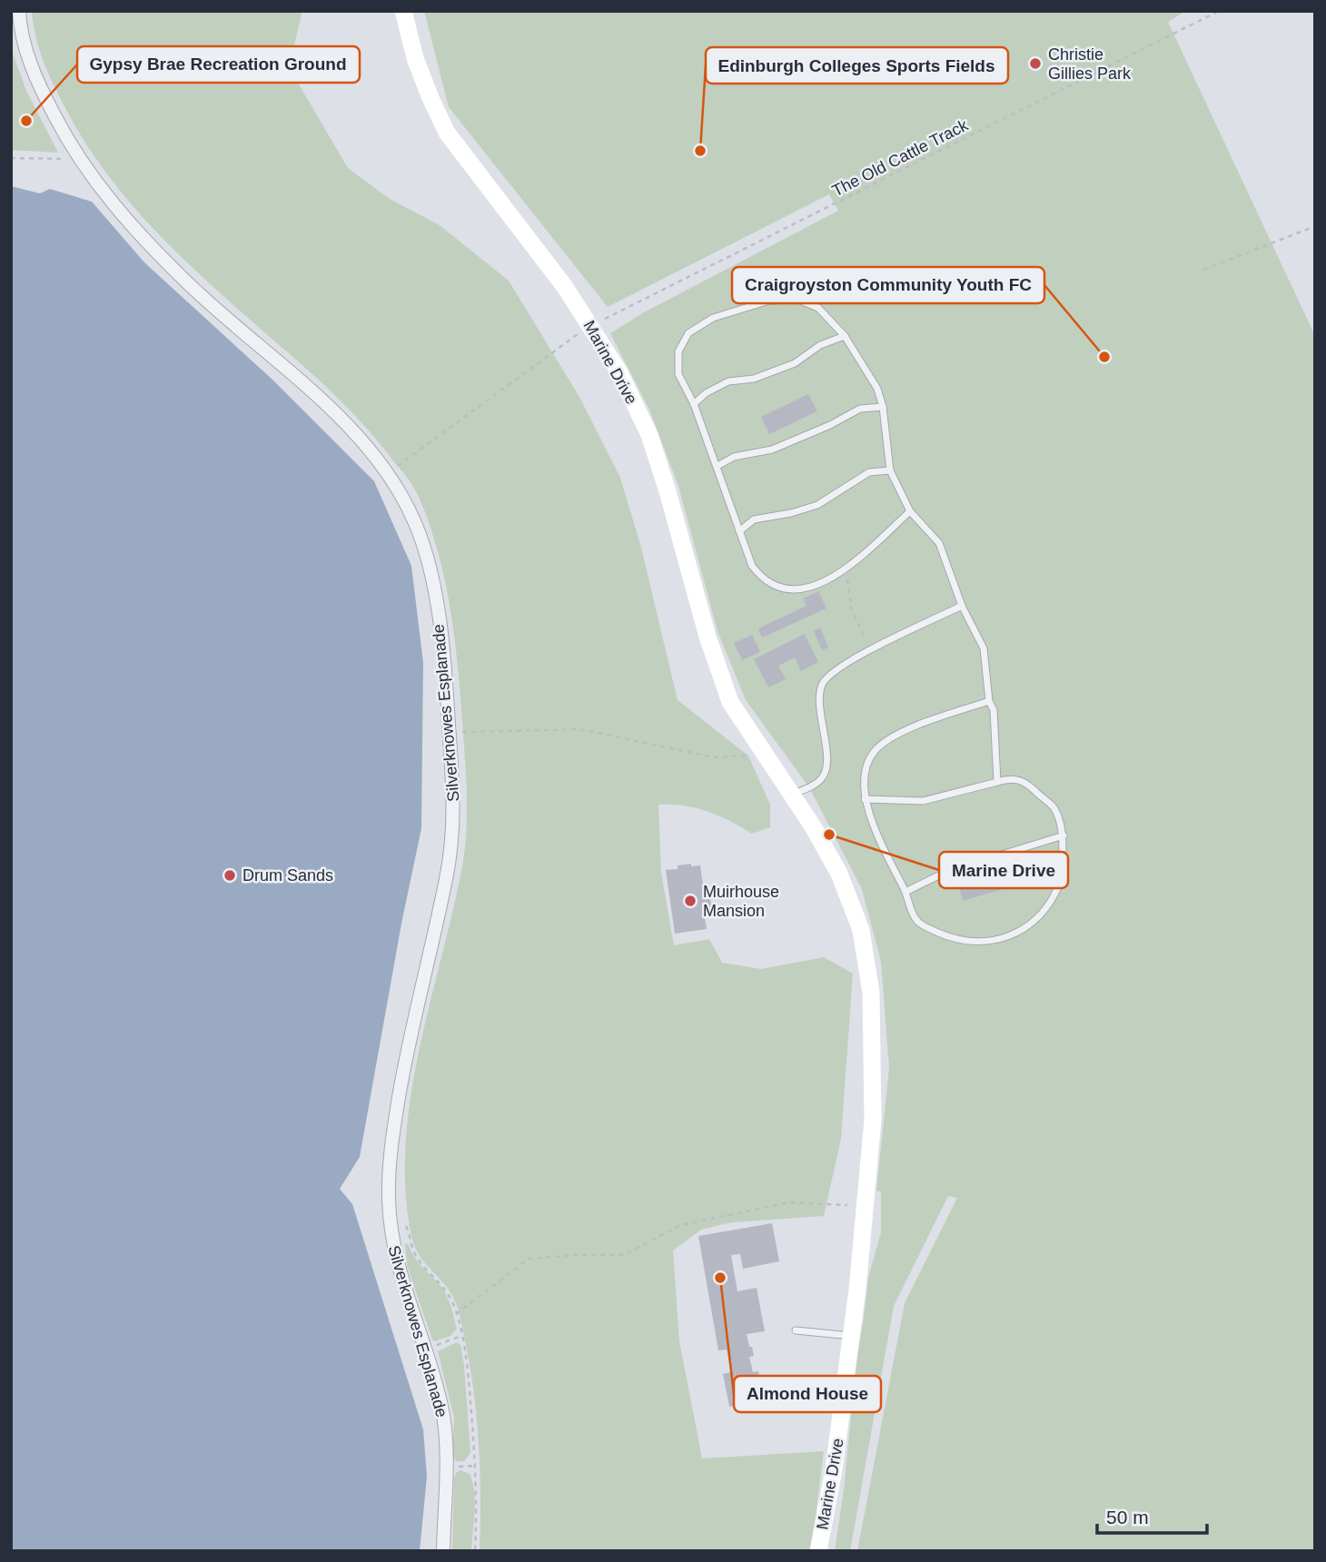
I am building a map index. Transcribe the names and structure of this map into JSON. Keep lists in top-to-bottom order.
{
  "streets": {
    "street": ["Marine Drive", "Silverknowes Esplanade"],
    "path": ["The Old Cattle Track"]
  },
  "crossings": [
    ["The Old Cattle Track", "Marine Drive"],
    ["The Old Cattle Track", "Silverknowes Esplanade"]
  ],
  "places": [
    "Christie Gillies Park",
    "Gypsy Brae Recreation Ground",
    "Edinburgh Colleges Sports Fields",
    "Craigroyston Community Youth FC",
    "Marine Drive",
    "Drum Sands",
    "Muirhouse Mansion",
    "Almond House"
  ],
  "scale_bar": "50 m"
}
